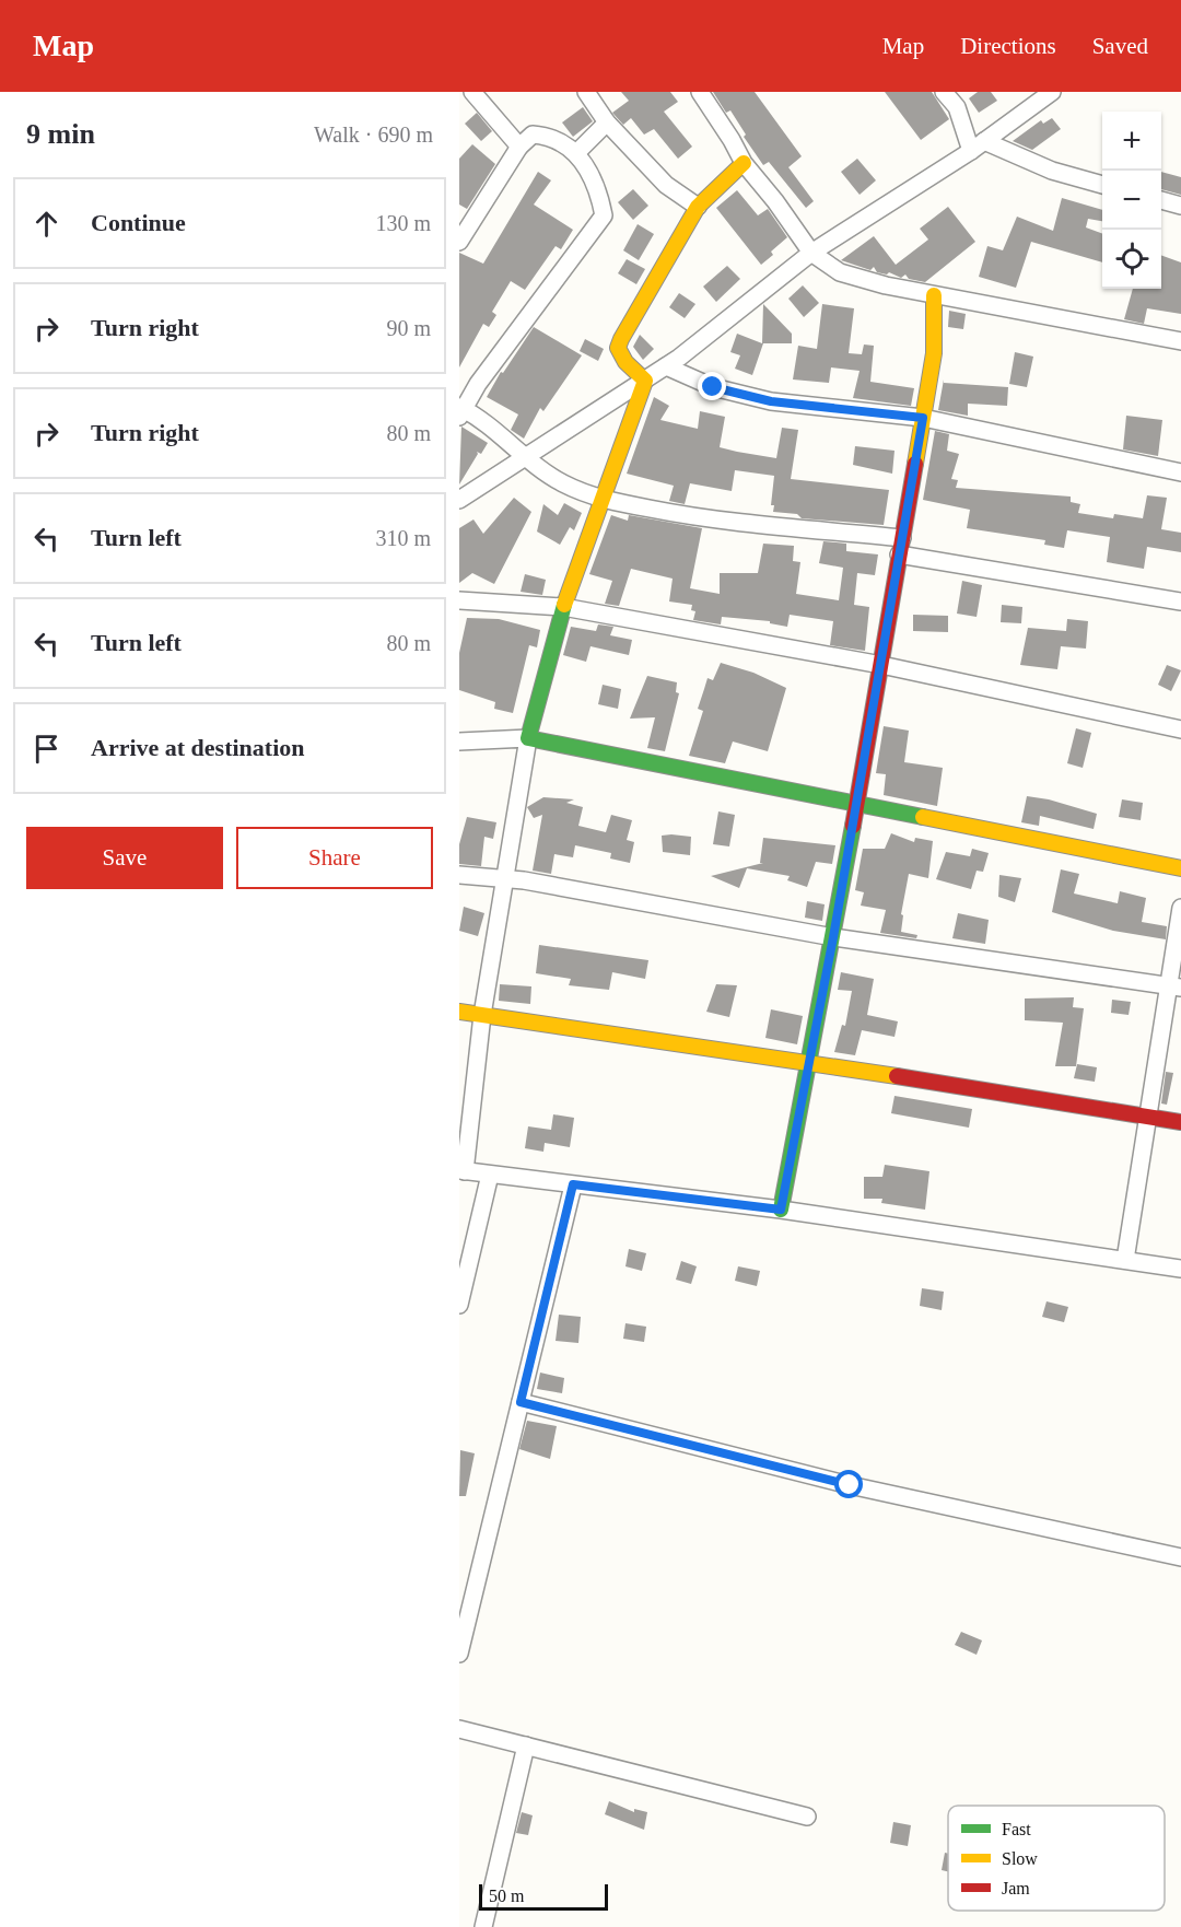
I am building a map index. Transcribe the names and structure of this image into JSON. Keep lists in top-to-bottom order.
{
  "legend": ["Fast", "Slow", "Jam"],
  "scale_bar": "50 m",
  "page": {
    "header": "Map",
    "nav": ["Map", "Directions", "Saved"],
    "heading": ["9 min", "Walk · 690 m"],
    "map_buttons": ["+", "−"],
    "list": [
      ["Continue", "130 m"],
      ["Turn right", "90 m"],
      ["Turn right", "80 m"],
      ["Turn left", "310 m"],
      ["Turn left", "80 m"],
      "Arrive at destination"
    ],
    "buttons": ["Save", "Share"],
    "scale": "50 m"
  }
}
